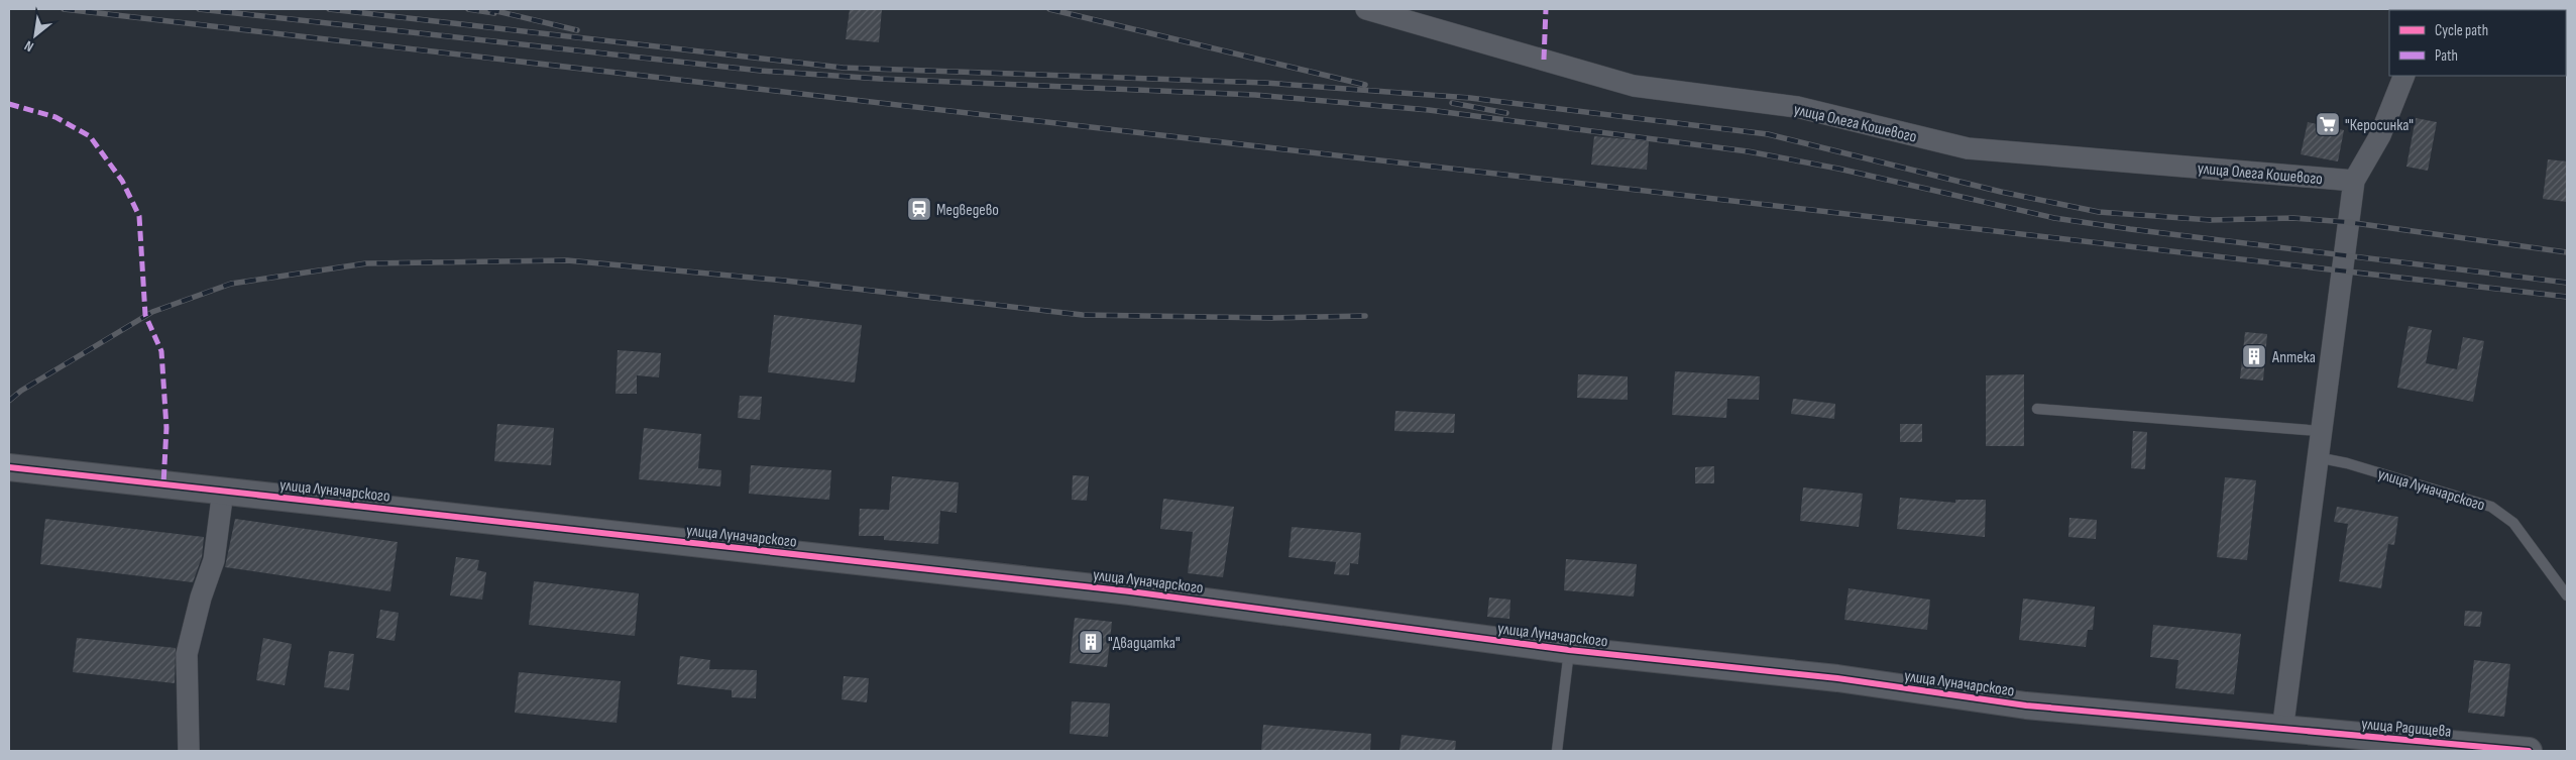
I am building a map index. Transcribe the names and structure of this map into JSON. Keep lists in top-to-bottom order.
{
  "streets": {
    "street": ["улица Олега Кошевого", "улица Луначарского", "улица Радищева"]
  },
  "crossings": [
    ["улица Луначарского", "улица Радищева"]
  ],
  "places": {
    "supermarket": ["\"Керосинка\""],
    "station": ["Медведево"],
    "building": ["Аптека", "\"Двадцатка\""]
  },
  "legend": ["Cycle path", "Path"],
  "north": "bottom left"
}
